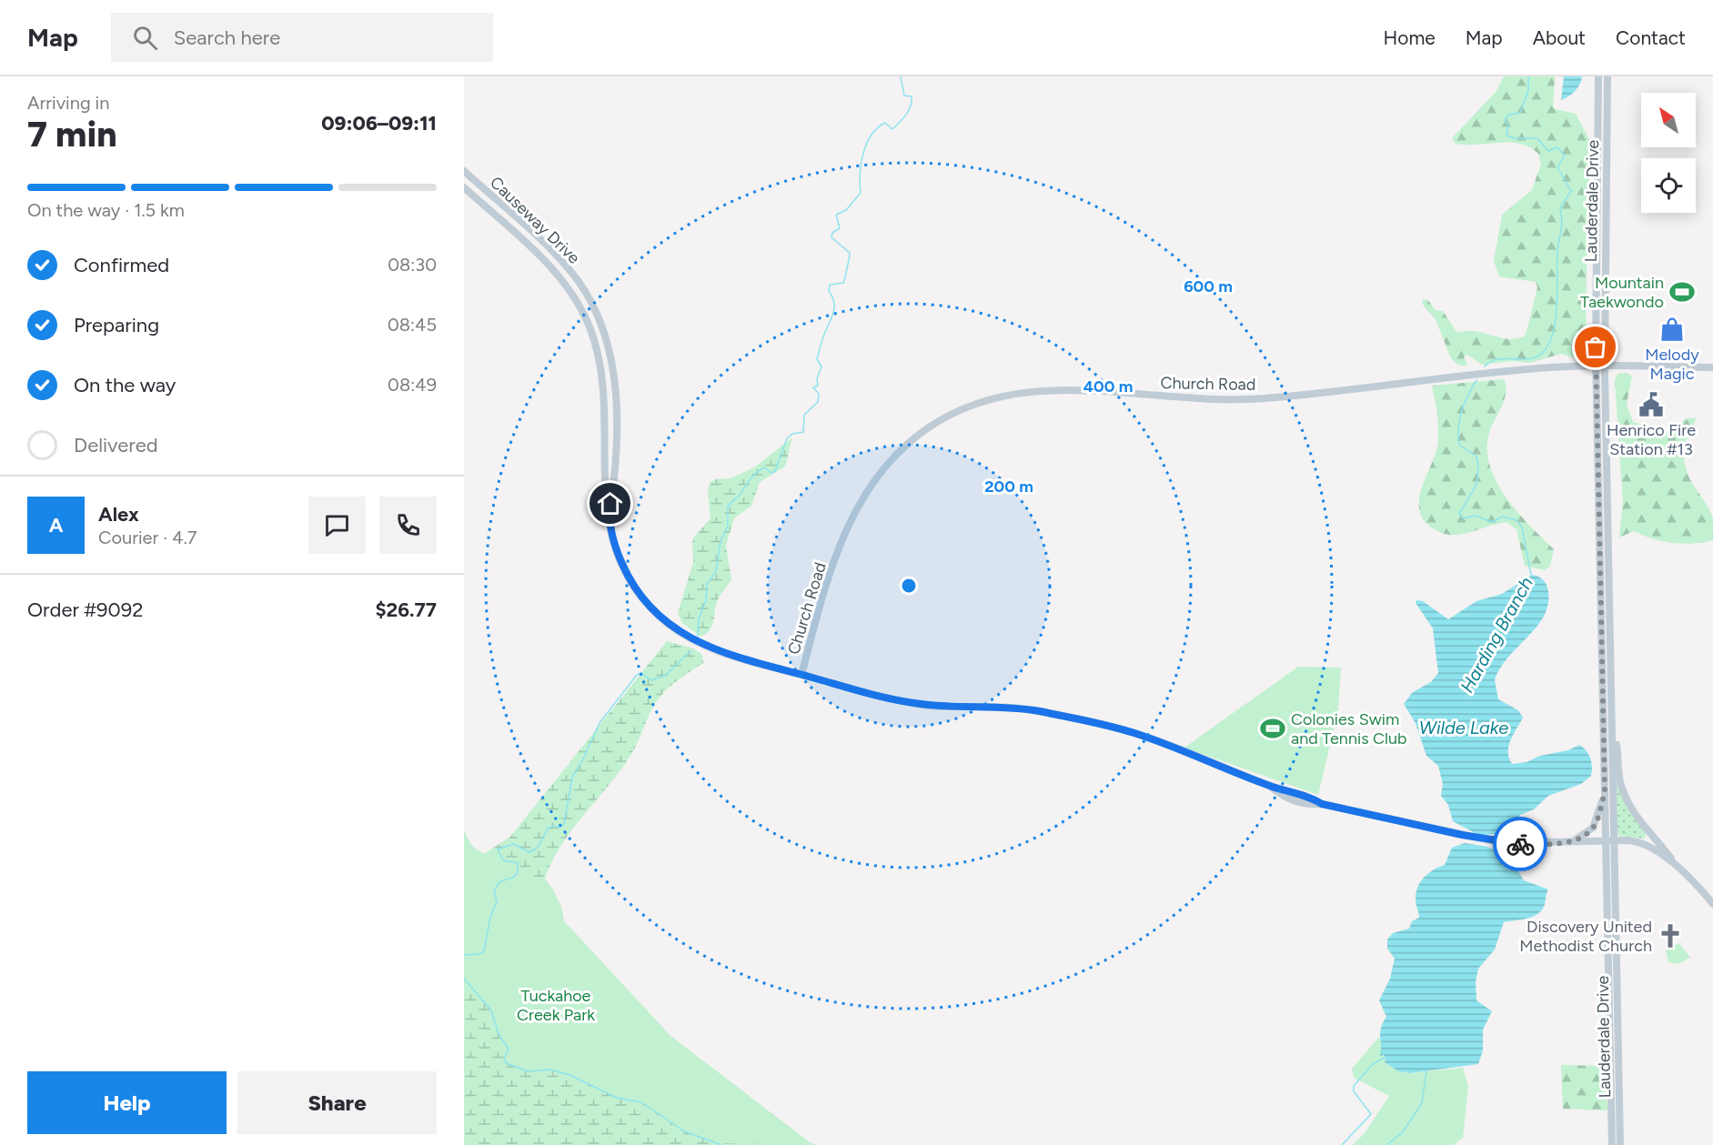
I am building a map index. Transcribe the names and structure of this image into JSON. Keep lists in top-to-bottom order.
{
  "streets": {
    "street": ["Lauderdale Drive", "Causeway Drive", "Church Road"]
  },
  "crossings": [
    ["Lauderdale Drive", "Causeway Drive"],
    ["Lauderdale Drive", "Church Road"],
    ["Causeway Drive", "Church Road"]
  ],
  "water": ["Harding Branch", "Wilde Lake"],
  "parks": ["Tuckahoe Creek Park"],
  "places": {
    "sports": ["Mountain Taekwondo", "Colonies Swim and Tennis Club"],
    "shop": ["Melody Magic"],
    "public building": ["Henrico Fire Station #13"],
    "church": ["Discovery United Methodist Church"]
  },
  "north": "top left",
  "page": {
    "header": "Map",
    "search": "Search here",
    "nav": [
      "Home",
      "Map",
      "About",
      "Contact"
    ],
    "heading": ["7 min", "Arriving in", "09:06–09:11"],
    "panel": [
      "Alex",
      "Courier · 4.7",
      "Order #9092",
      "$26.77"
    ],
    "bar": "On the way · 1.5 km",
    "list": [
      ["Confirmed", "08:30"],
      ["Preparing", "08:45"],
      ["On the way", "08:49"],
      "Delivered"
    ],
    "round": "A",
    "buttons": ["Help", "Share"]
  },
  "rings": ["600 m", "400 m", "200 m"]
}
